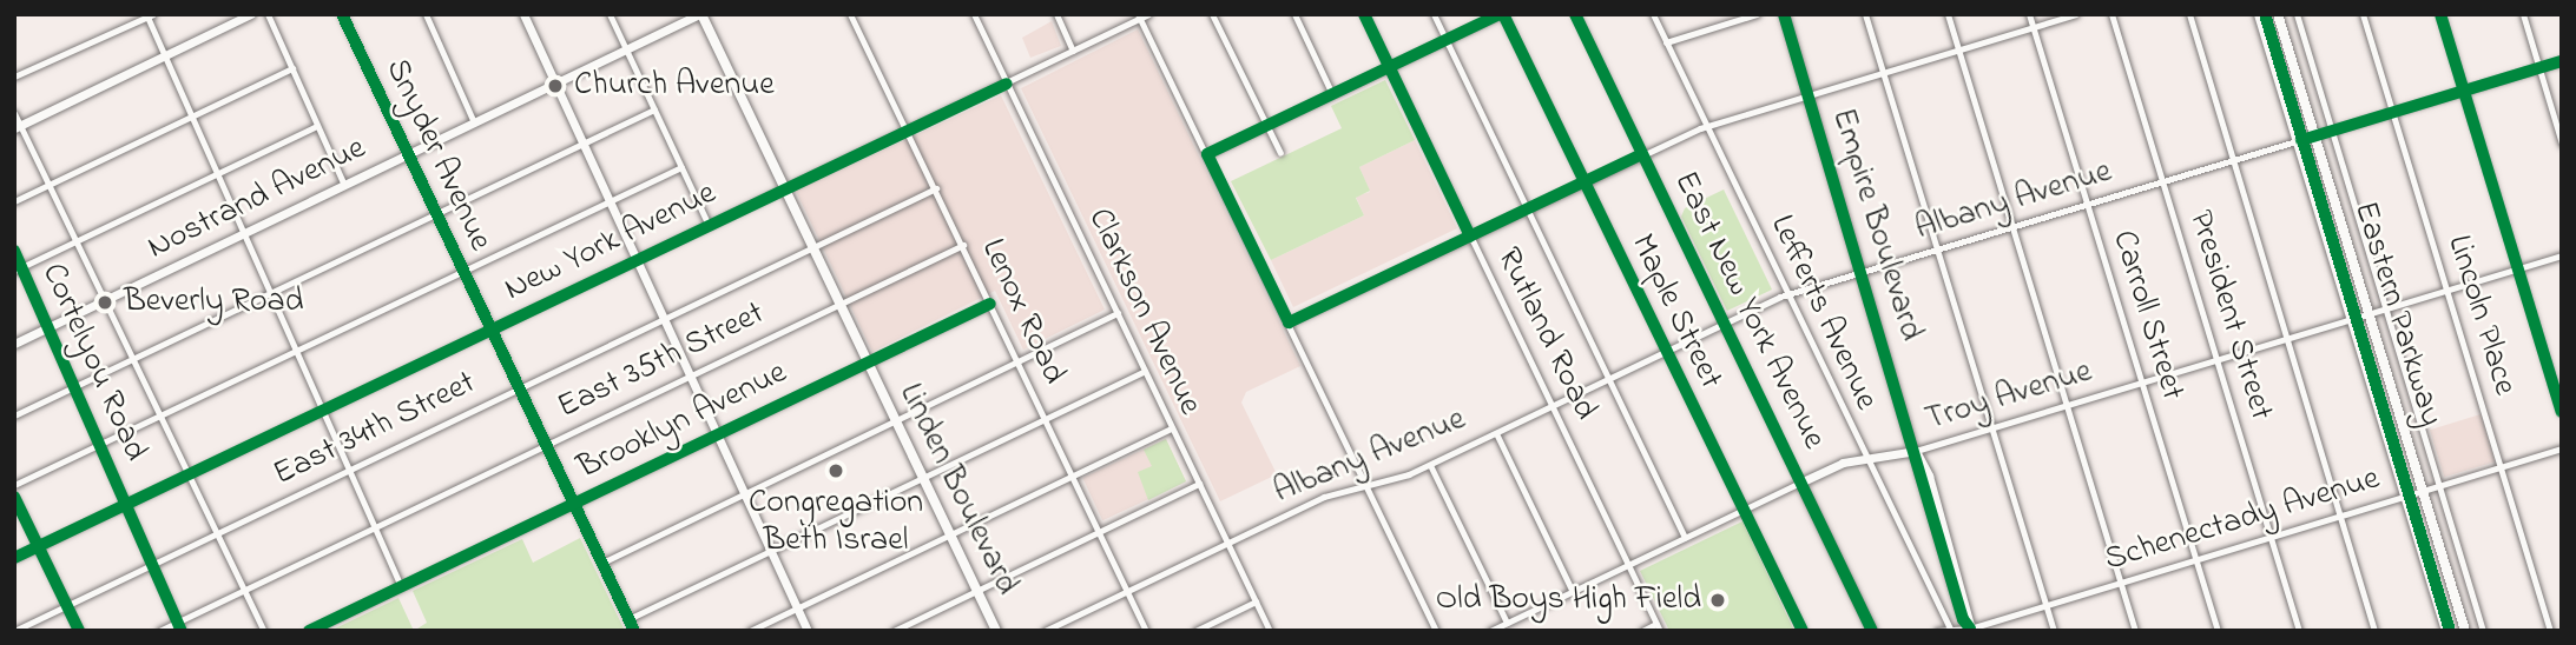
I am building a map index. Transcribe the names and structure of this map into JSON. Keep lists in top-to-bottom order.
{
  "streets": {
    "main road": [
      "Nostrand Avenue",
      "Empire Boulevard",
      "East New York Avenue",
      "Eastern Parkway",
      "Troy Avenue",
      "Linden Boulevard"
    ],
    "street": [
      "Snyder Avenue",
      "Albany Avenue",
      "New York Avenue",
      "Lenox Road",
      "Clarkson Avenue",
      "Maple Street",
      "Lefferts Avenue",
      "Carroll Street",
      "President Street",
      "Lincoln Place",
      "Rutland Road",
      "East 35th Street",
      "Cortelyou Road",
      "Brooklyn Avenue",
      "East 34th Street",
      "Schenectady Avenue"
    ]
  },
  "crossings": [
    ["Snyder Avenue", "Nostrand Avenue"],
    ["Snyder Avenue", "New York Avenue"],
    ["Snyder Avenue", "East 35th Street"],
    ["Snyder Avenue", "Brooklyn Avenue"],
    ["Snyder Avenue", "East 34th Street"],
    ["Nostrand Avenue", "Cortelyou Road"],
    ["Nostrand Avenue", "Linden Boulevard"],
    ["Albany Avenue", "Empire Boulevard"],
    ["Albany Avenue", "East New York Avenue"],
    ["Albany Avenue", "Lenox Road"],
    ["Albany Avenue", "Clarkson Avenue"],
    ["Albany Avenue", "Maple Street"],
    ["Albany Avenue", "Lefferts Avenue"],
    ["Albany Avenue", "Eastern Parkway"],
    ["Albany Avenue", "Carroll Street"],
    ["Albany Avenue", "President Street"],
    ["Albany Avenue", "Lincoln Place"],
    ["Albany Avenue", "Rutland Road"],
    ["Empire Boulevard", "Troy Avenue"],
    ["Empire Boulevard", "Schenectady Avenue"],
    ["New York Avenue", "Lenox Road"],
    ["New York Avenue", "Clarkson Avenue"],
    ["New York Avenue", "Cortelyou Road"],
    ["New York Avenue", "Linden Boulevard"],
    ["East New York Avenue", "Troy Avenue"],
    ["Lenox Road", "East 35th Street"],
    ["Lenox Road", "Brooklyn Avenue"],
    ["Lenox Road", "East 34th Street"],
    ["Maple Street", "Troy Avenue"],
    ["Lefferts Avenue", "Troy Avenue"],
    ["Lefferts Avenue", "Schenectady Avenue"],
    ["Eastern Parkway", "Troy Avenue"],
    ["Eastern Parkway", "Schenectady Avenue"],
    ["Carroll Street", "Troy Avenue"],
    ["Carroll Street", "Schenectady Avenue"],
    ["President Street", "Troy Avenue"],
    ["President Street", "Schenectady Avenue"],
    ["Lincoln Place", "Troy Avenue"],
    ["Lincoln Place", "Schenectady Avenue"],
    ["Rutland Road", "Troy Avenue"],
    ["East 35th Street", "Cortelyou Road"],
    ["East 35th Street", "Linden Boulevard"],
    ["Cortelyou Road", "East 34th Street"],
    ["Brooklyn Avenue", "Linden Boulevard"],
    ["East 34th Street", "Linden Boulevard"]
  ],
  "places": [
    "Church Avenue",
    "Beverly Road",
    "Congregation Beth Israel",
    "Old Boys High Field"
  ]
}
